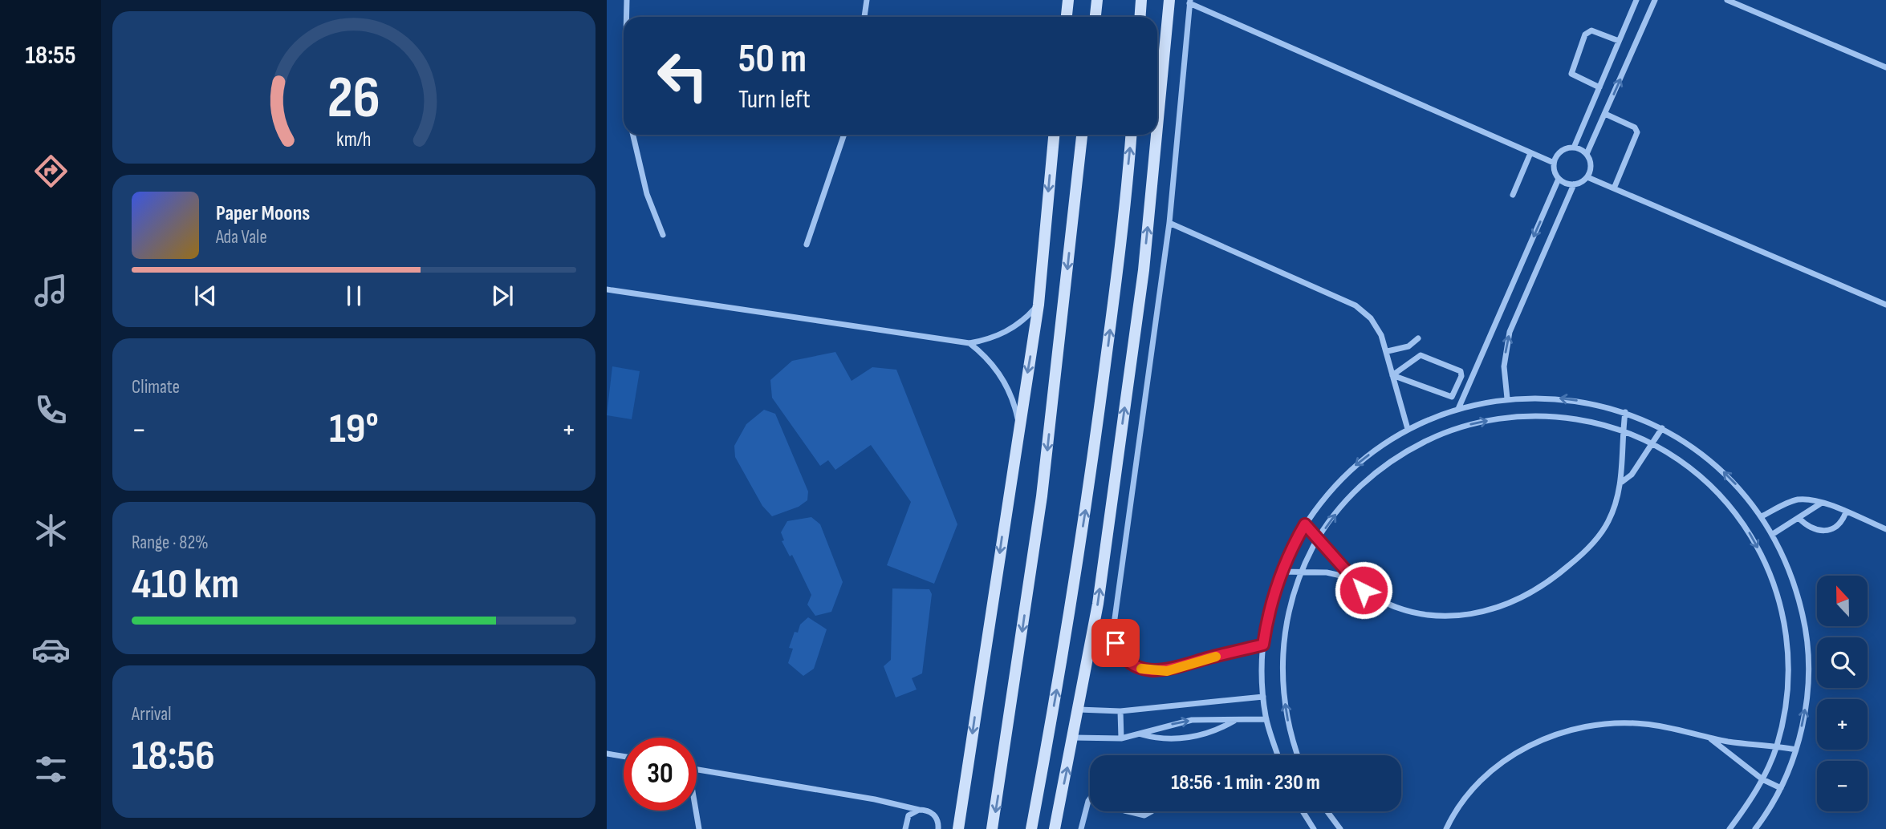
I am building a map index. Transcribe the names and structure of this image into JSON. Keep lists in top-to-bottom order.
{
  "north": "top",
  "page": {
    "tabs": "18:55",
    "turn": ["50 m", "Turn left"],
    "song": ["Paper Moons", "Ada Vale"],
    "tile": [
      "Climate",
      ["Range · 82%", "410 km"],
      ["Arrival", "18:56"]
    ],
    "heat": ["−", "19°", "+"],
    "map_buttons": ["+", "−"],
    "limit": "30",
    "trip": "18:56 · 1 min · 230 m",
    "gauge": ["26", "km/h"]
  }
}
